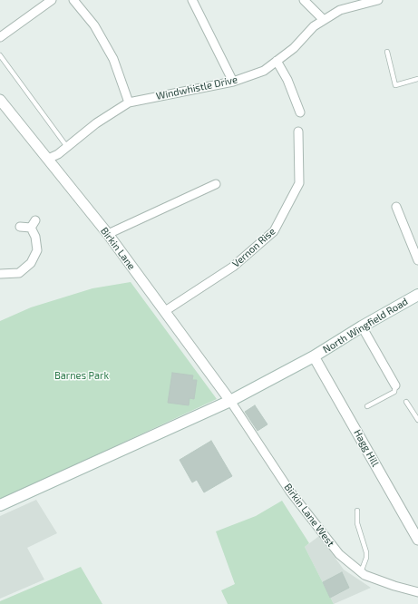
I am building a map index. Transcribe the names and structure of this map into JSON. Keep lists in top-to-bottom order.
{
  "streets": {
    "main road": ["North Wingfield Road"],
    "street": [
      "Windwhistle Drive",
      "Vernon Rise",
      "Birkin Lane",
      "Hagg Hill",
      "Birkin Lane West"
    ]
  },
  "crossings": [
    ["Windwhistle Drive", "Birkin Lane"],
    ["Vernon Rise", "Birkin Lane"],
    ["Birkin Lane", "North Wingfield Road"],
    ["Birkin Lane", "Birkin Lane West"],
    ["North Wingfield Road", "Hagg Hill"],
    ["North Wingfield Road", "Birkin Lane West"]
  ],
  "parks": ["Barnes Park"]
}
